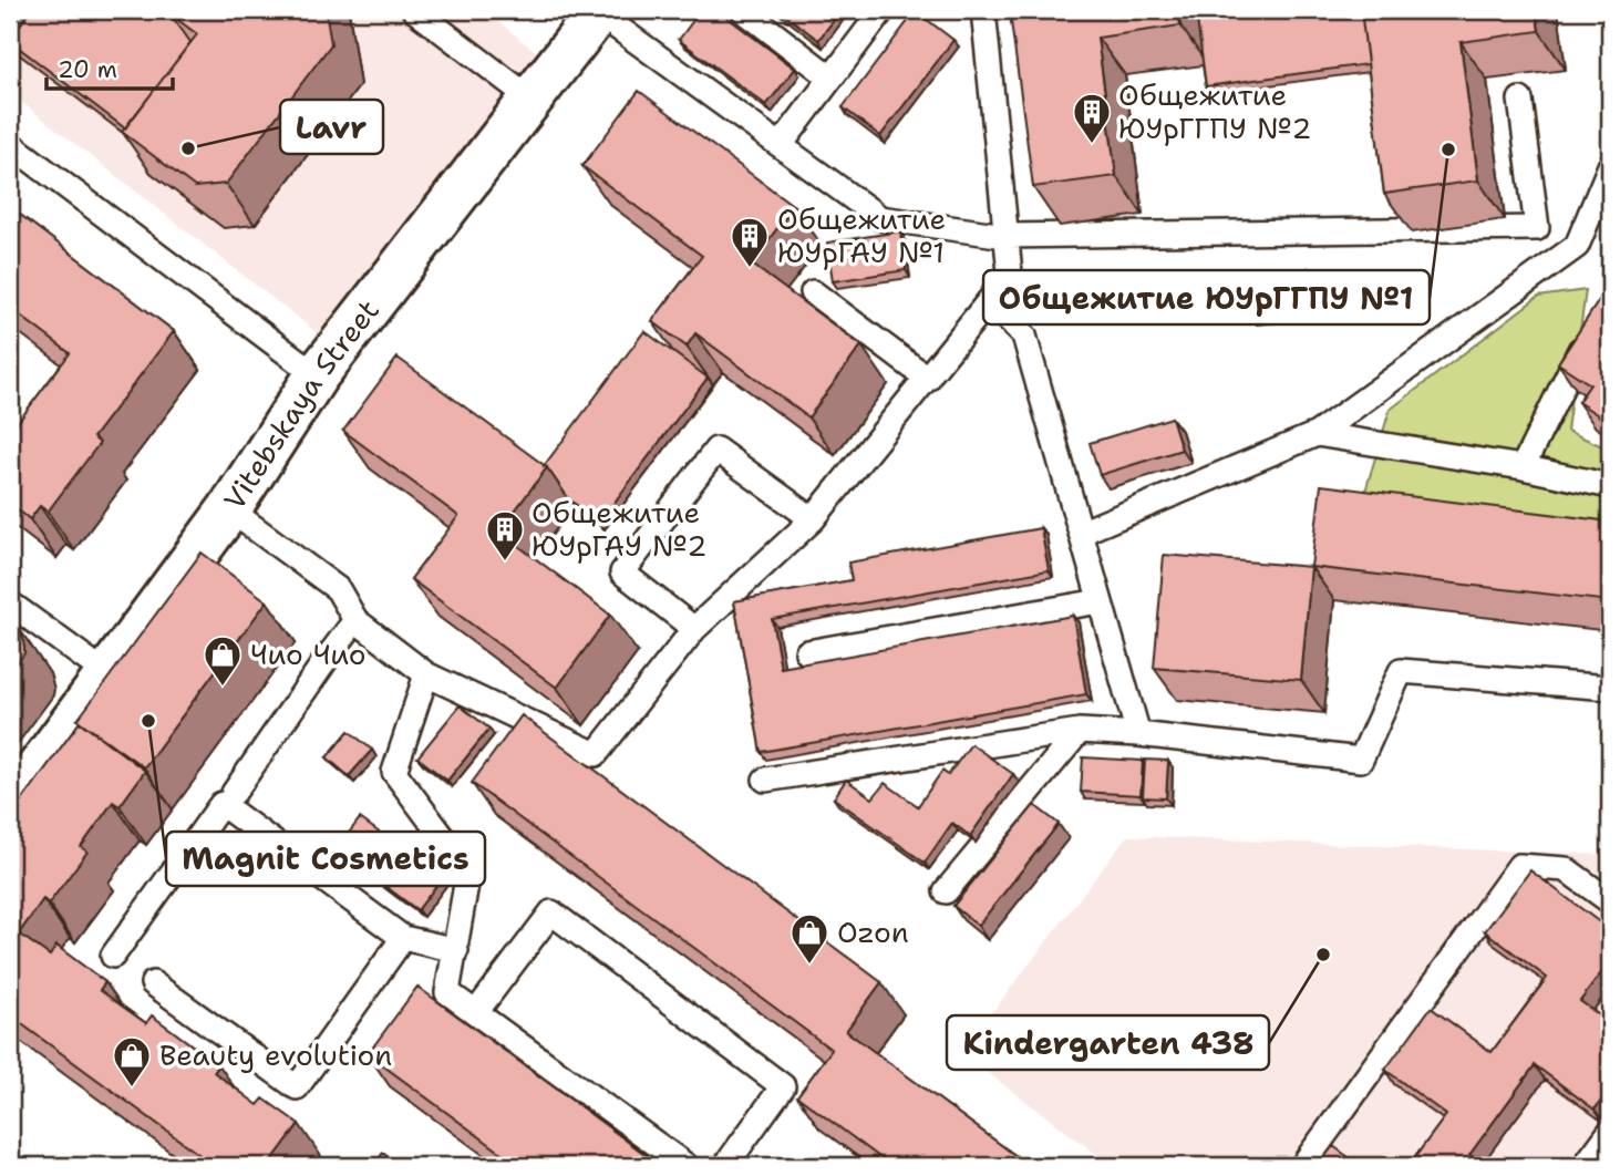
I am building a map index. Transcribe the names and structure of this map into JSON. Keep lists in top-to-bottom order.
{
  "streets": {
    "street": ["Vitebskaya Street"]
  },
  "places": {
    "building": ["Общежитие ЮУрГГПУ №2", "Общежитие ЮУрГАУ №1", "Общежитие ЮУрГАУ №2"],
    "other": [
      "Lavr",
      "Общежитие ЮУрГГПУ №1",
      "Magnit Cosmetics",
      "Kindergarten 438"
    ],
    "shop": ["Чио Чио", "Ozon", "Beauty evolution"]
  },
  "scale_bar": "20 m"
}
